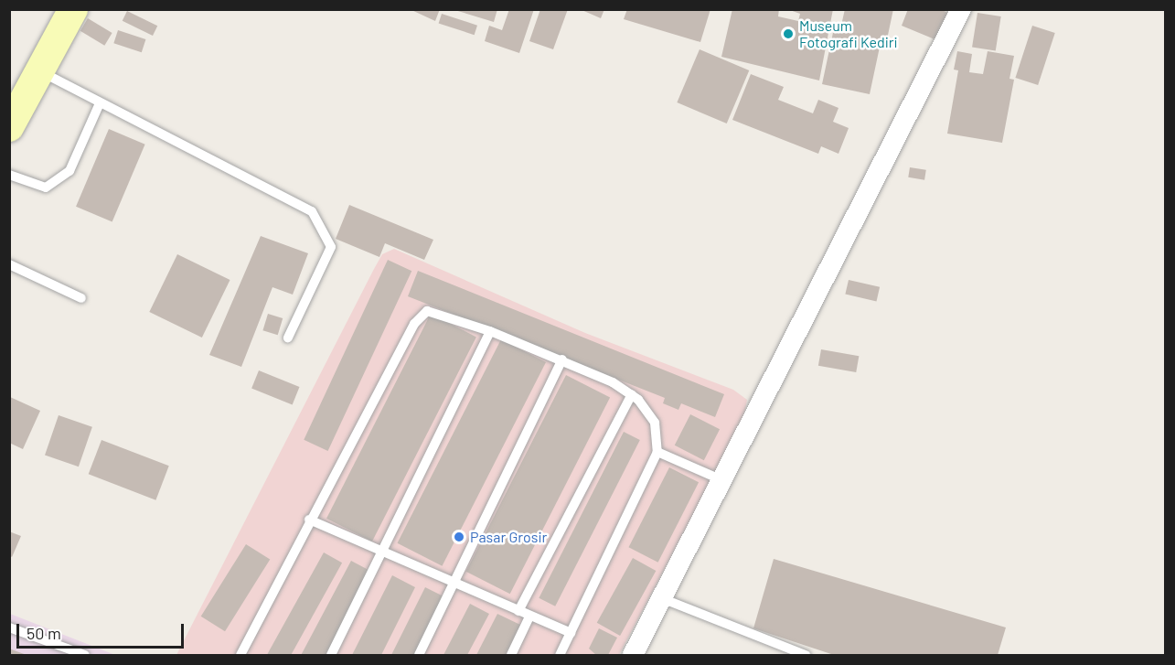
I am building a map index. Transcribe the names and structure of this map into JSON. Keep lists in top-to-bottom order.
{
  "places": ["Museum Fotografi Kediri", "Pasar Grosir"],
  "scale_bar": "50 m"
}
